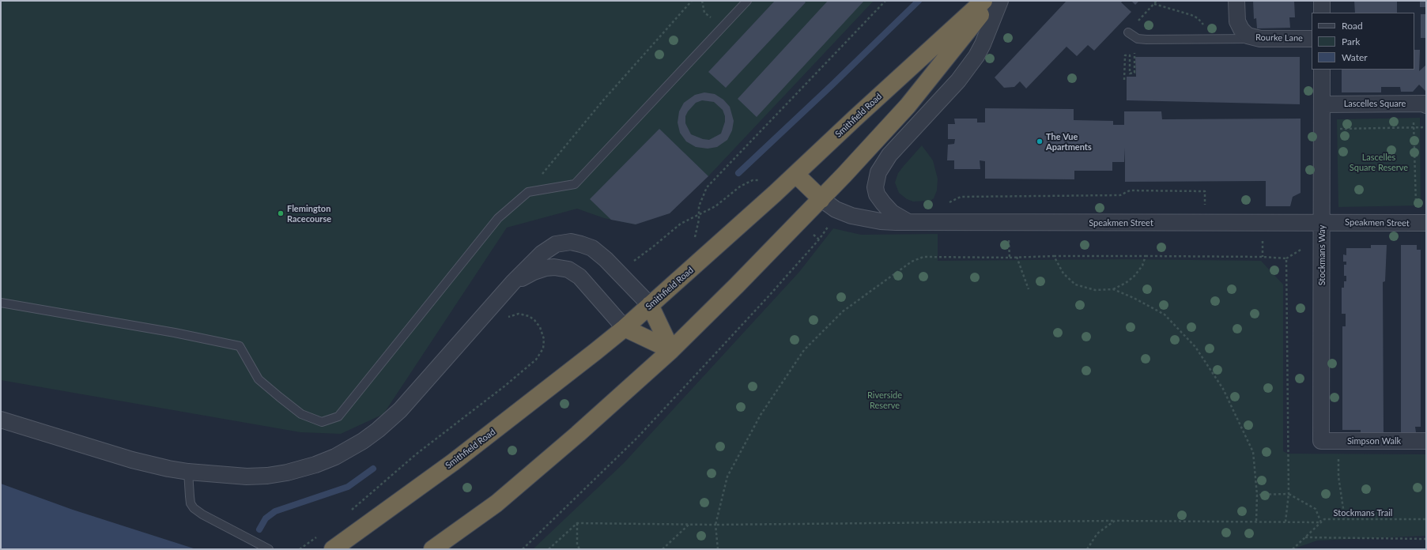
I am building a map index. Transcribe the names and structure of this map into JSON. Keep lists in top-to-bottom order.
{
  "streets": {
    "highway": ["Smithfield Road"],
    "street": [
      "Rourke Lane",
      "Lascelles Square",
      "Speakmen Street",
      "Stockmans Way",
      "Simpson Walk"
    ],
    "path": ["Stockmans Trail"]
  },
  "crossings": [
    ["Lascelles Square", "Stockmans Way"],
    ["Speakmen Street", "Stockmans Way"],
    ["Stockmans Way", "Simpson Walk"]
  ],
  "parks": ["Lascelles Square Reserve", "Riverside Reserve"],
  "places": ["The Vue Apartments", "Flemington Racecourse"],
  "legend": ["Road", "Park", "Water"]
}
